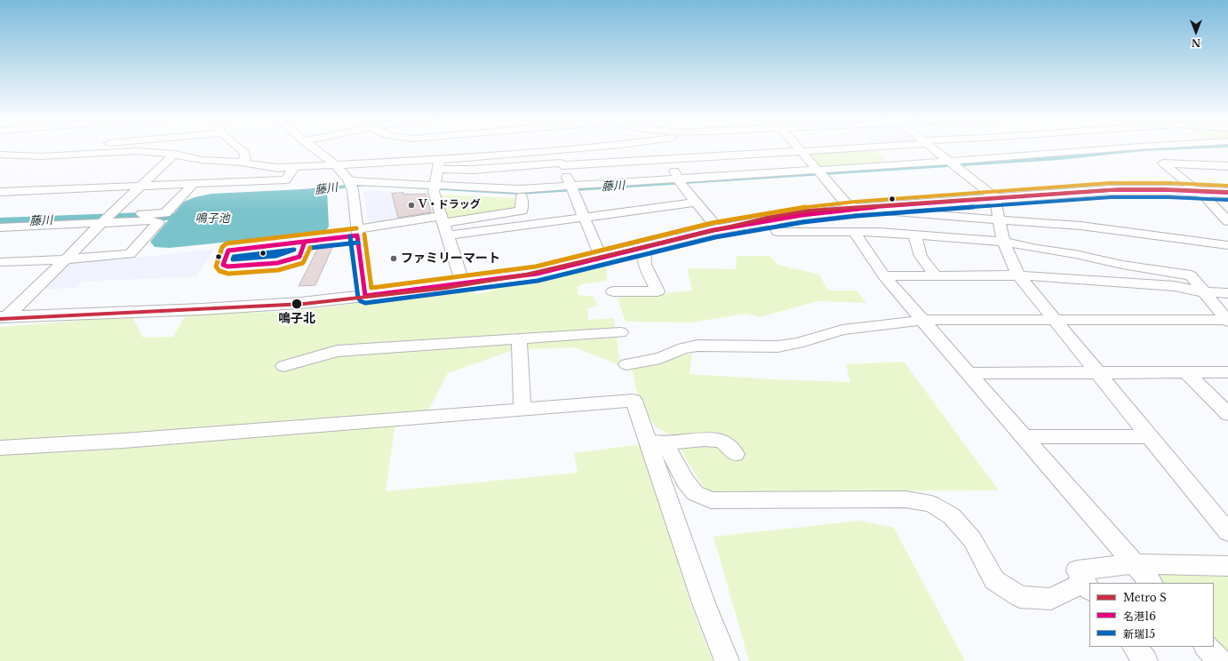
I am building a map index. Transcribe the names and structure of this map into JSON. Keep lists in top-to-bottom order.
{
  "water": ["藤川", "鳴子池"],
  "places": ["V・ドラッグ", "ファミリーマート", "鳴子北"],
  "lines": ["metro line S", "transit line 名港16", "transit line 新瑞15"],
  "legend": ["Metro S", "名港16", "新瑞15"],
  "north": "bottom"
}
